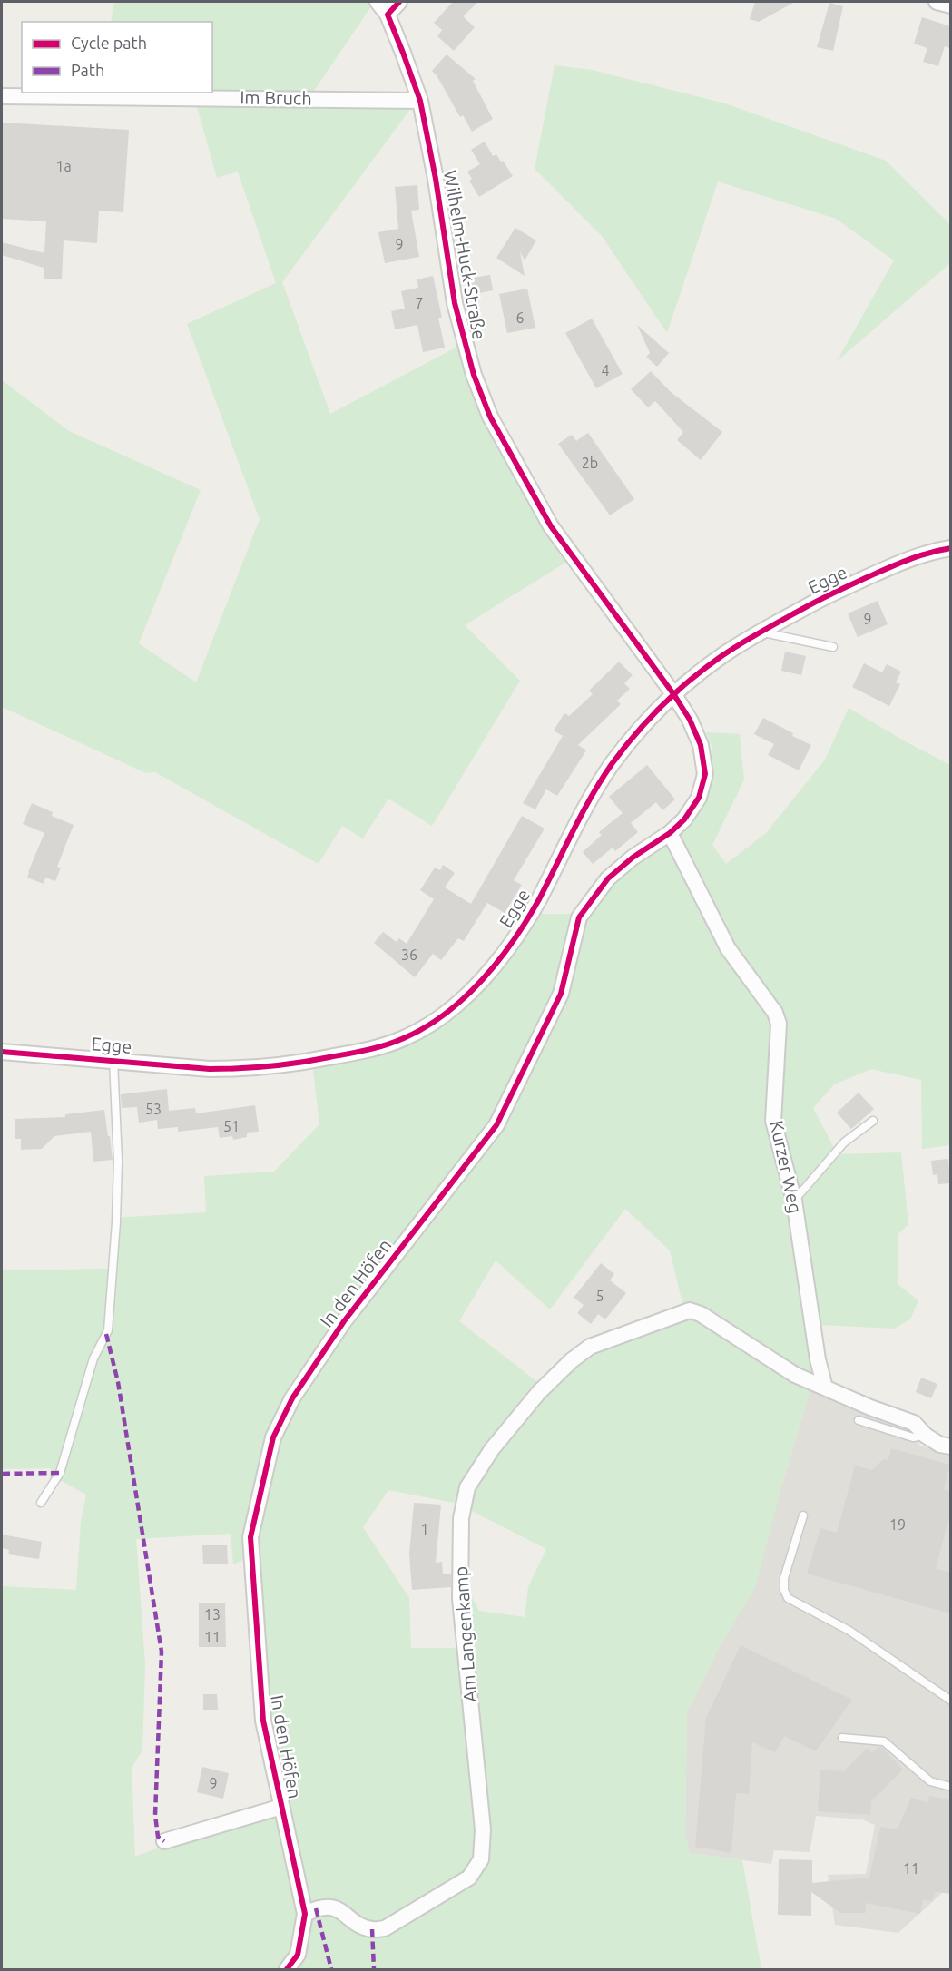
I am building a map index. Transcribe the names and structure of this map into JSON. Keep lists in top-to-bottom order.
{
  "streets": {
    "street": [
      "Im Bruch",
      "Wilhelm-Huck-Straße",
      "Egge",
      "Kurzer Weg",
      "In den Höfen",
      "Am Langenkamp"
    ]
  },
  "crossings": [
    ["Im Bruch", "Wilhelm-Huck-Straße"],
    ["Wilhelm-Huck-Straße", "Egge"],
    ["Wilhelm-Huck-Straße", "In den Höfen"],
    ["Egge", "In den Höfen"],
    ["Kurzer Weg", "In den Höfen"],
    ["Kurzer Weg", "Am Langenkamp"],
    ["In den Höfen", "Am Langenkamp"]
  ],
  "house_numbers": [
    "1a",
    "9",
    "7",
    "6",
    "4",
    "2b",
    "9",
    "36",
    "53",
    "51",
    "5",
    "19",
    "1",
    "13",
    "11",
    "9",
    "11"
  ],
  "legend": ["Cycle path", "Path"]
}
